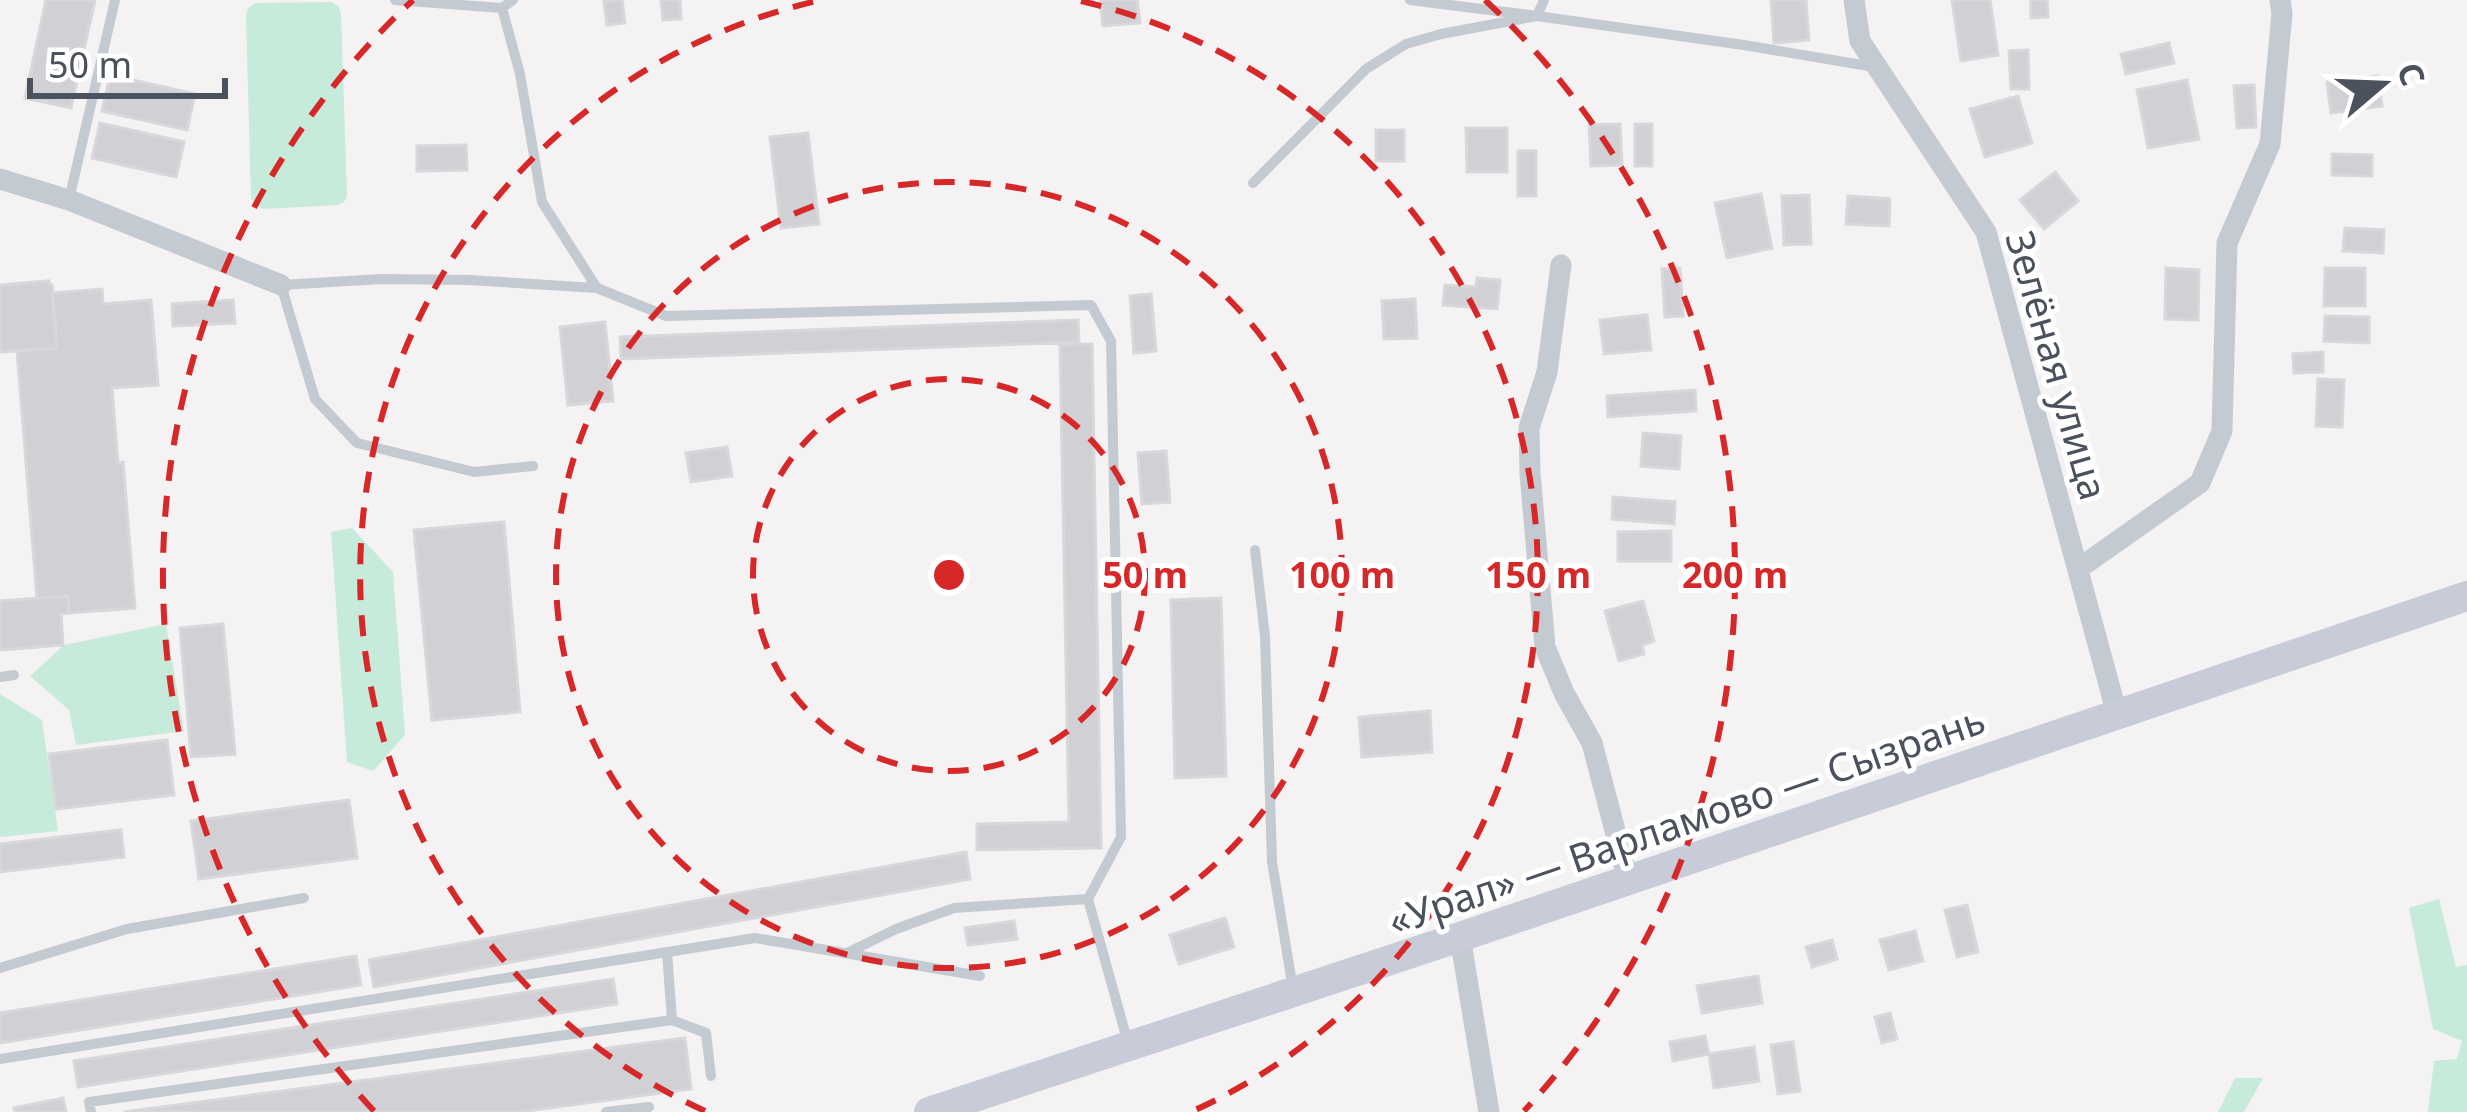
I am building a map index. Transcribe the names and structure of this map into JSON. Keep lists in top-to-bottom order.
{
  "streets": {
    "main road": ["«Урал» — Варламово — Сызрань"],
    "street": ["Зелёная улица"]
  },
  "crossings": [
    ["Зелёная улица", "«Урал» — Варламово — Сызрань"]
  ],
  "scale_bar": "50 m",
  "north": "right",
  "rings": [
    "50 m",
    "100 m",
    "150 m",
    "200 m"
  ]
}
